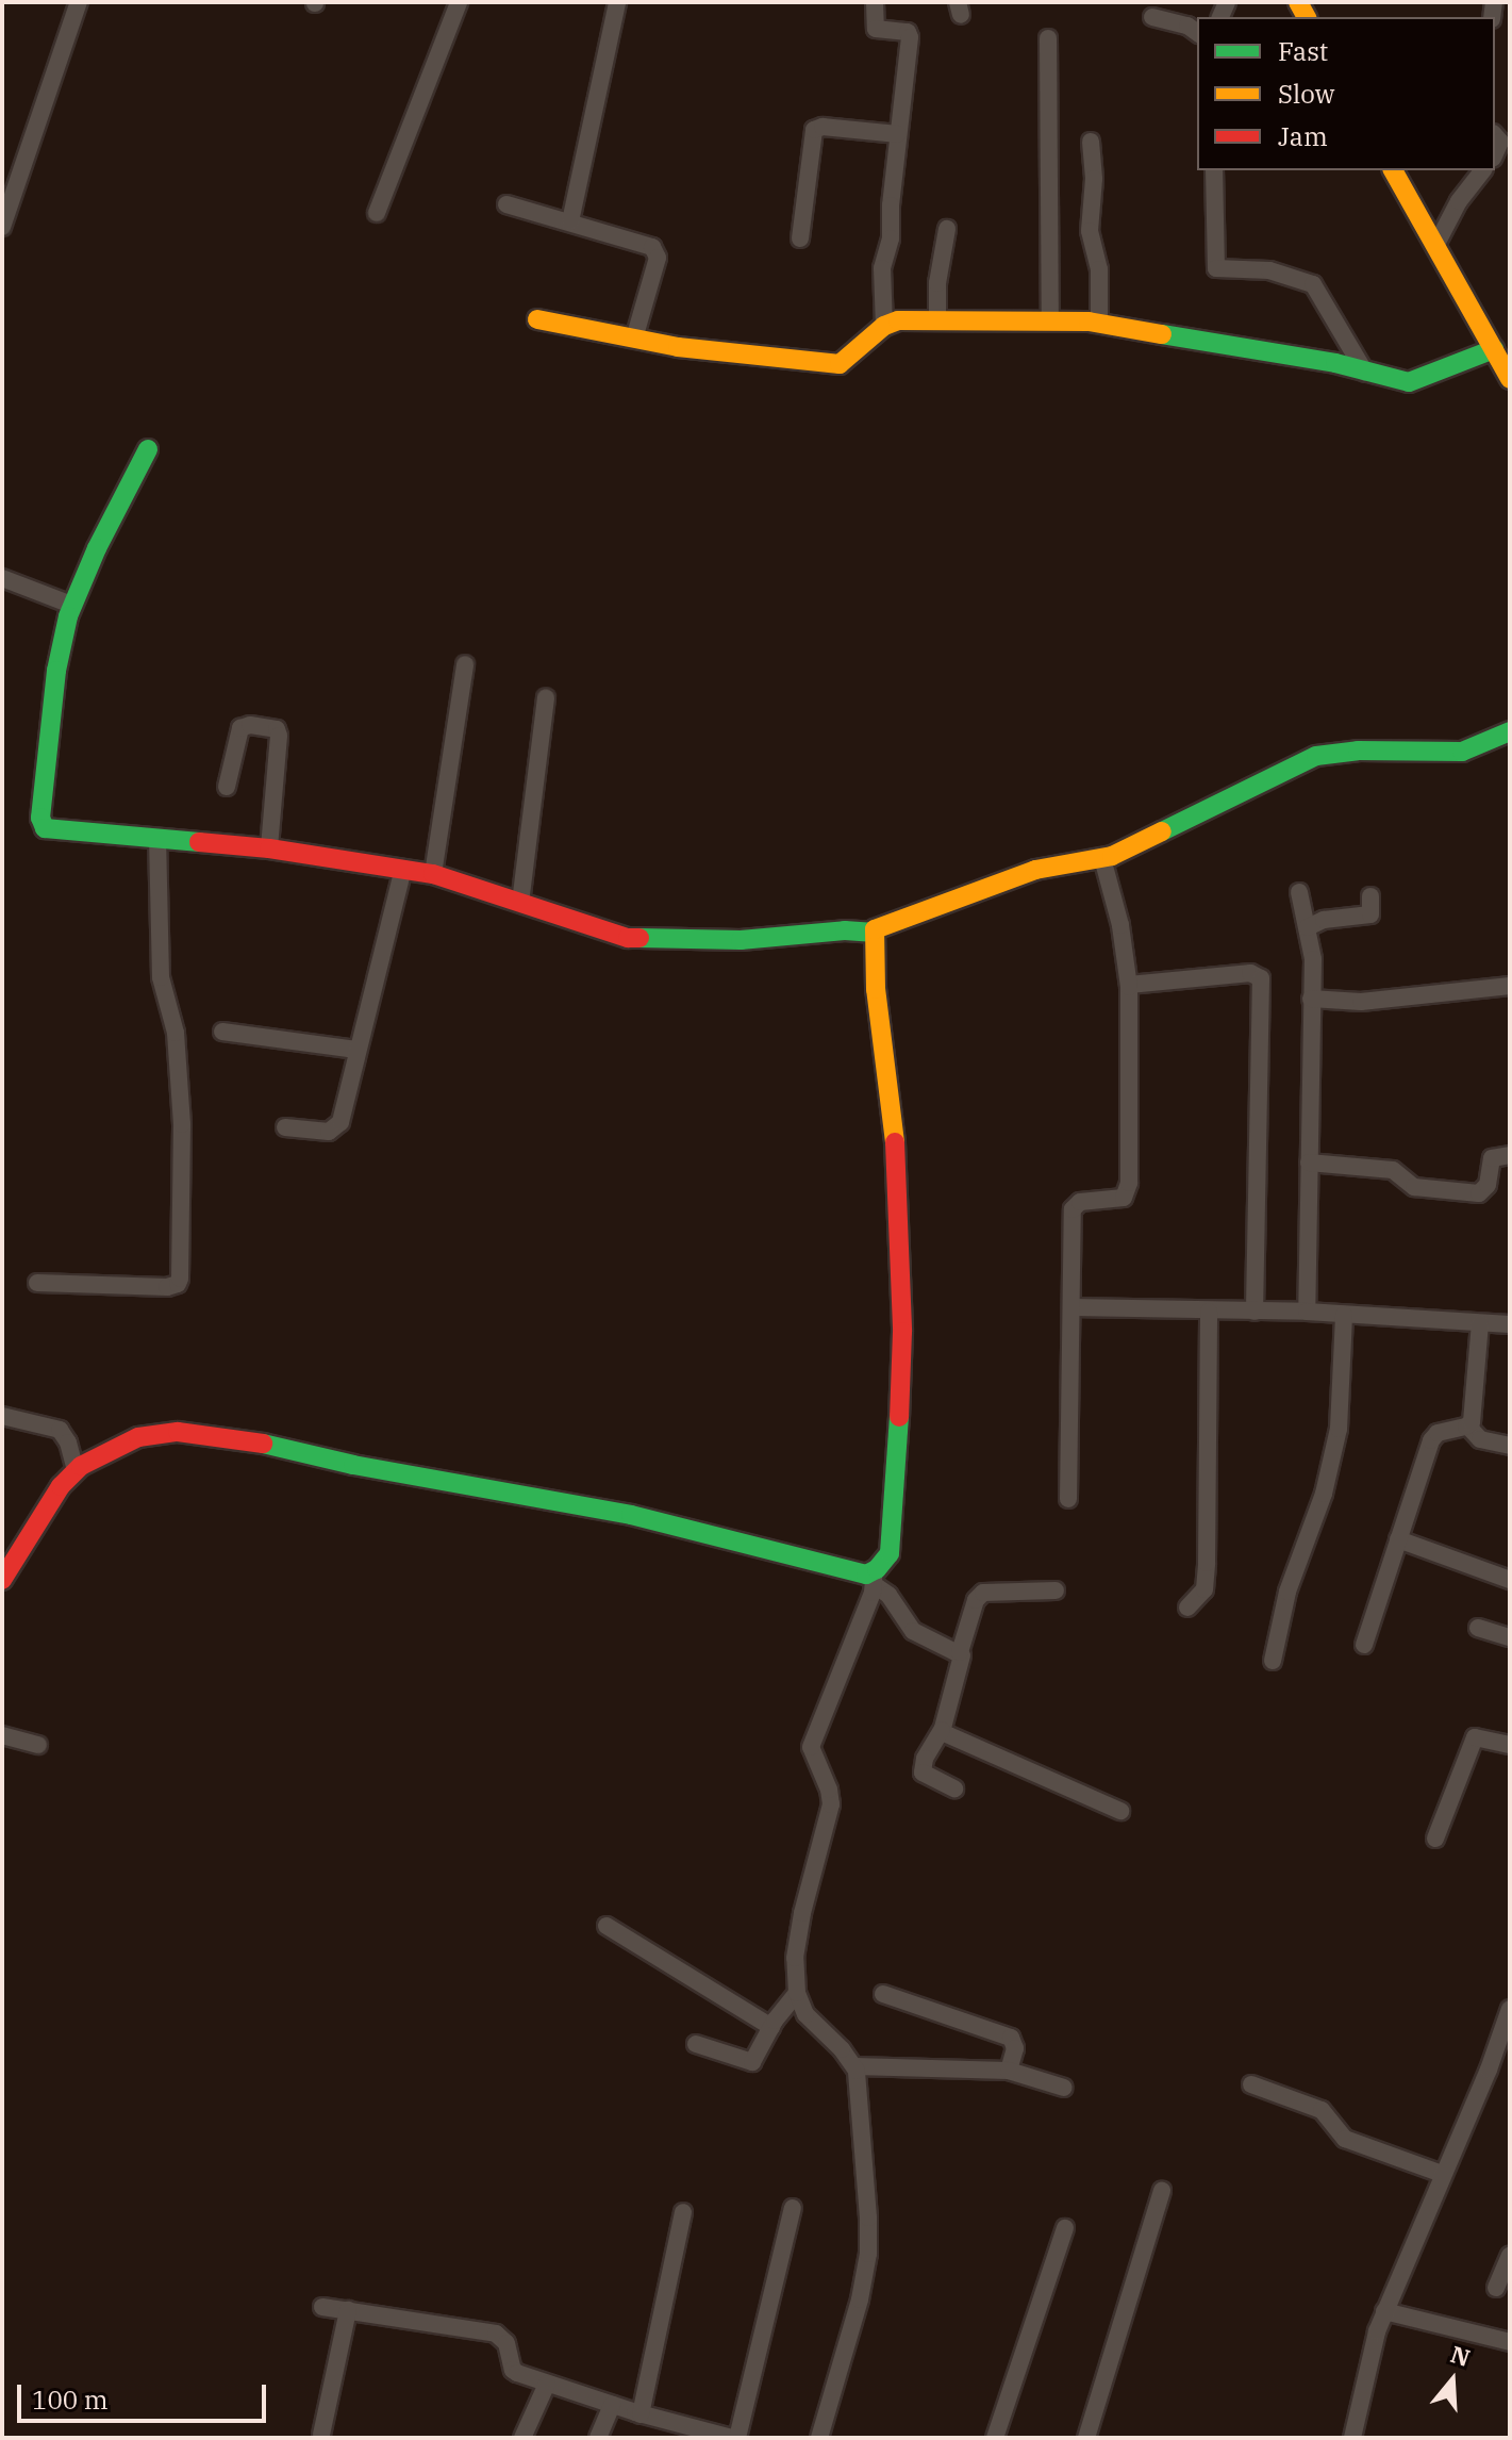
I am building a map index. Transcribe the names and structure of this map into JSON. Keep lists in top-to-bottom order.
{
  "legend": ["Fast", "Slow", "Jam"],
  "scale_bar": "100 m",
  "north": "top"
}
